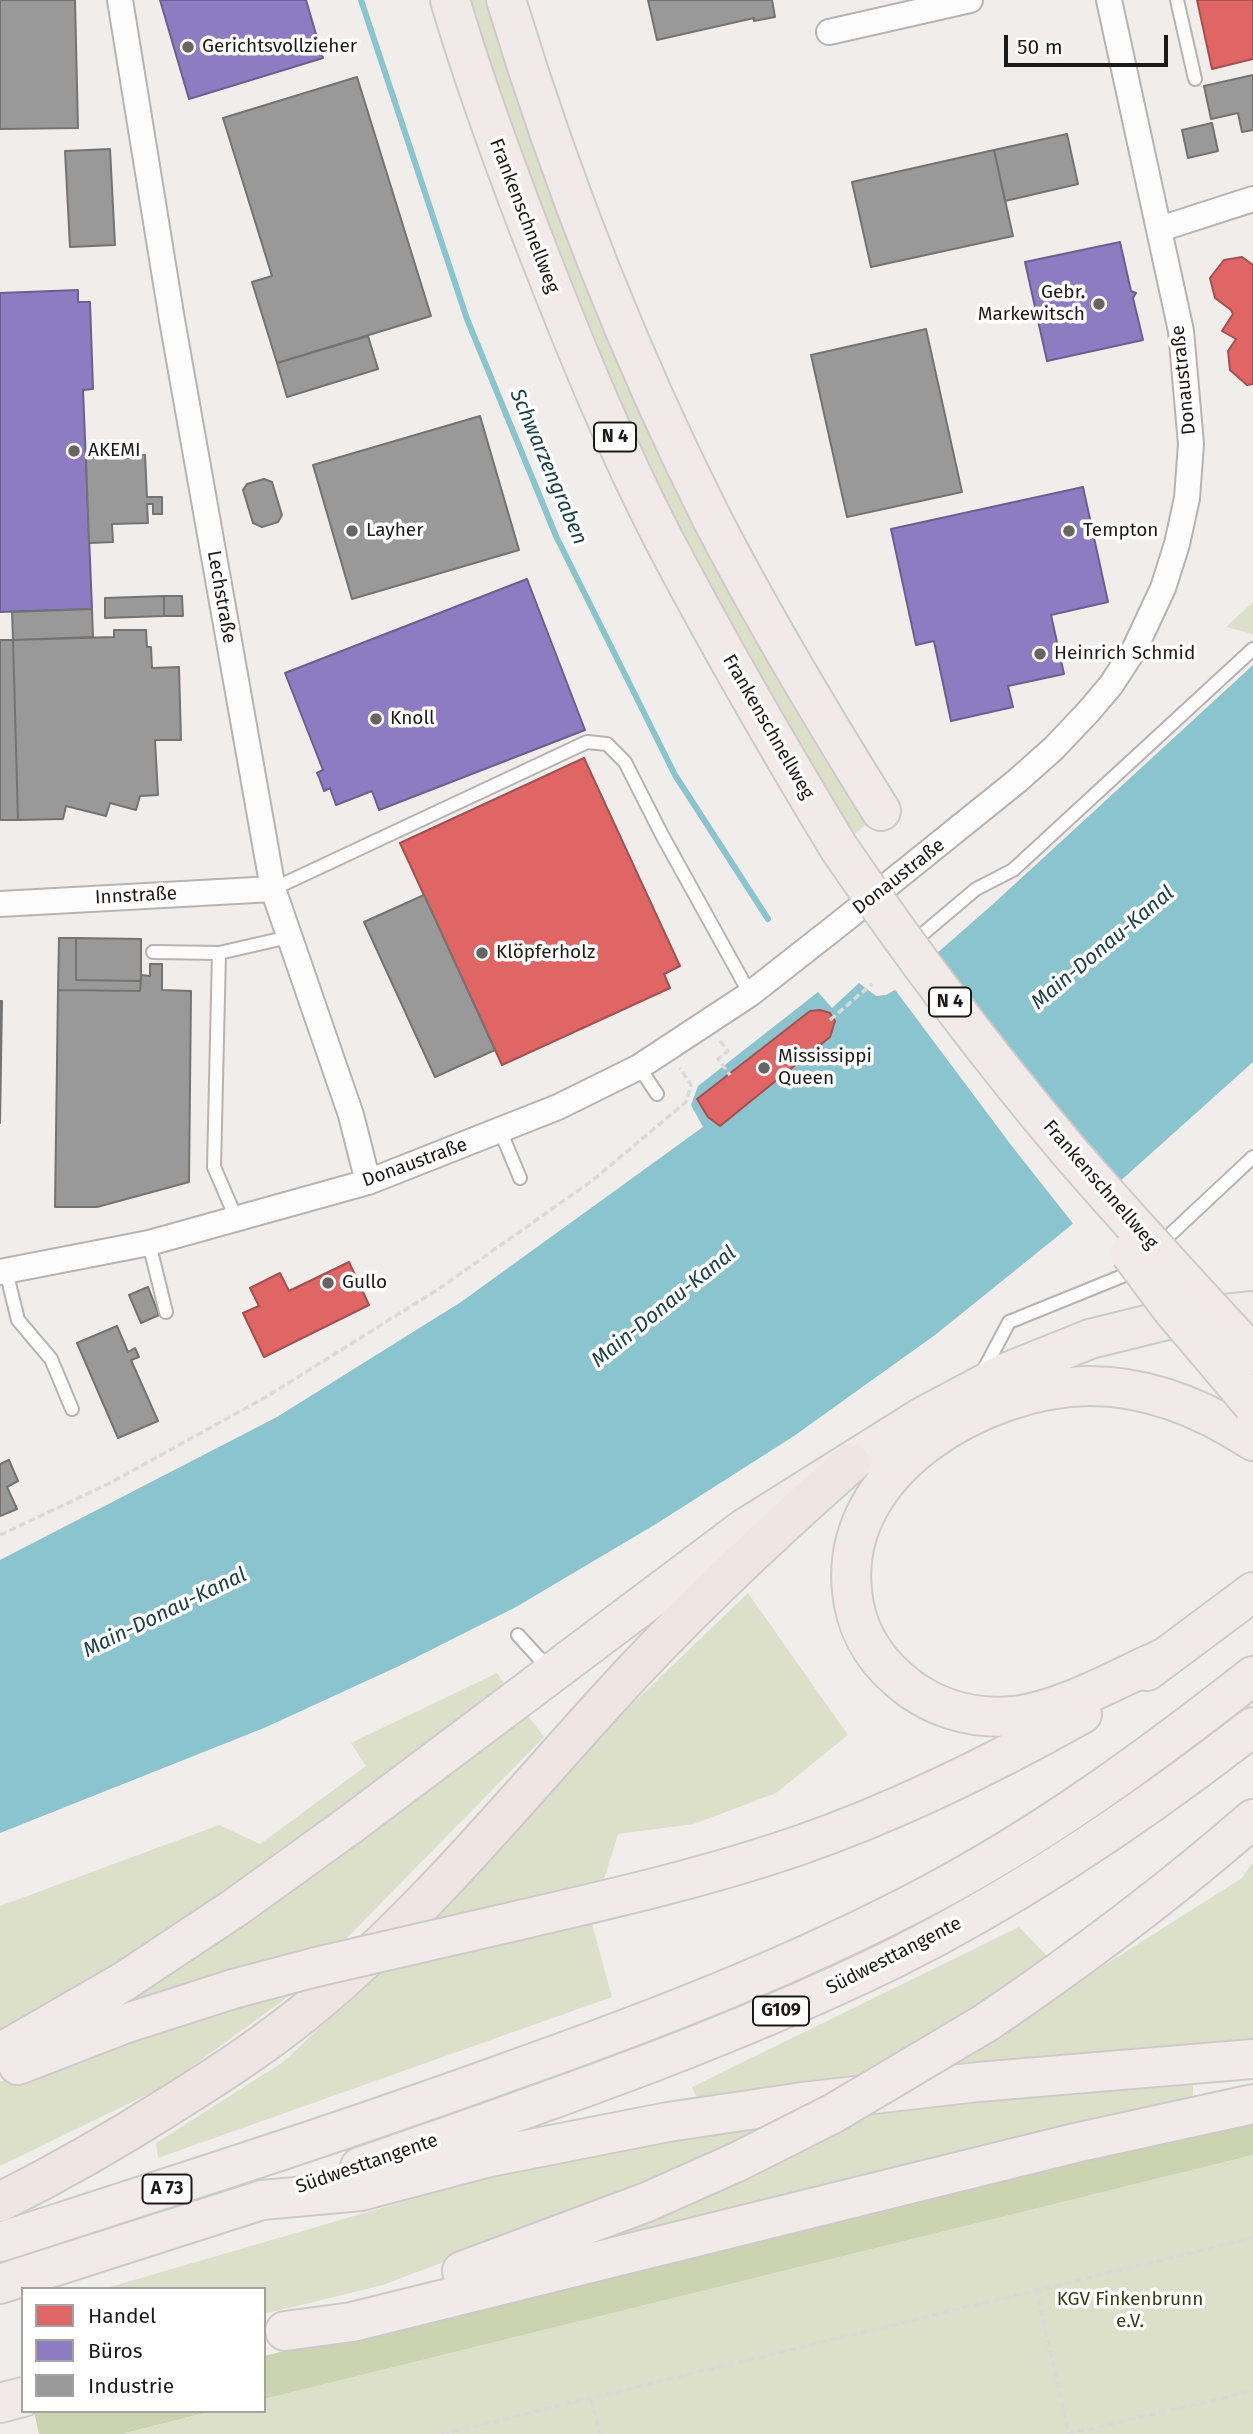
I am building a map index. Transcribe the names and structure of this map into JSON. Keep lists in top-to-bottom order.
{
  "streets": {
    "highway": [
      "Frankenschnellweg",
      "N 4",
      "Südwesttangente",
      "G109",
      "A 73"
    ],
    "street": ["Donaustraße", "Lechstraße", "Innstraße"]
  },
  "crossings": [
    ["Donaustraße", "Lechstraße"],
    ["Lechstraße", "Innstraße"],
    ["Südwesttangente", "A 73"]
  ],
  "water": ["Schwarzengraben", "Main-Donau-Kanal"],
  "parks": ["KGV Finkenbrunn e.V."],
  "places": [
    "Gerichtsvollzieher",
    "Gebr. Markewitsch",
    "AKEMI",
    "Layher",
    "Tempton",
    "Heinrich Schmid",
    "Knoll",
    "Klöpferholz",
    "Mississippi Queen",
    "Gullo"
  ],
  "legend": ["Handel", "Büros", "Industrie"],
  "scale_bar": "50 m"
}
